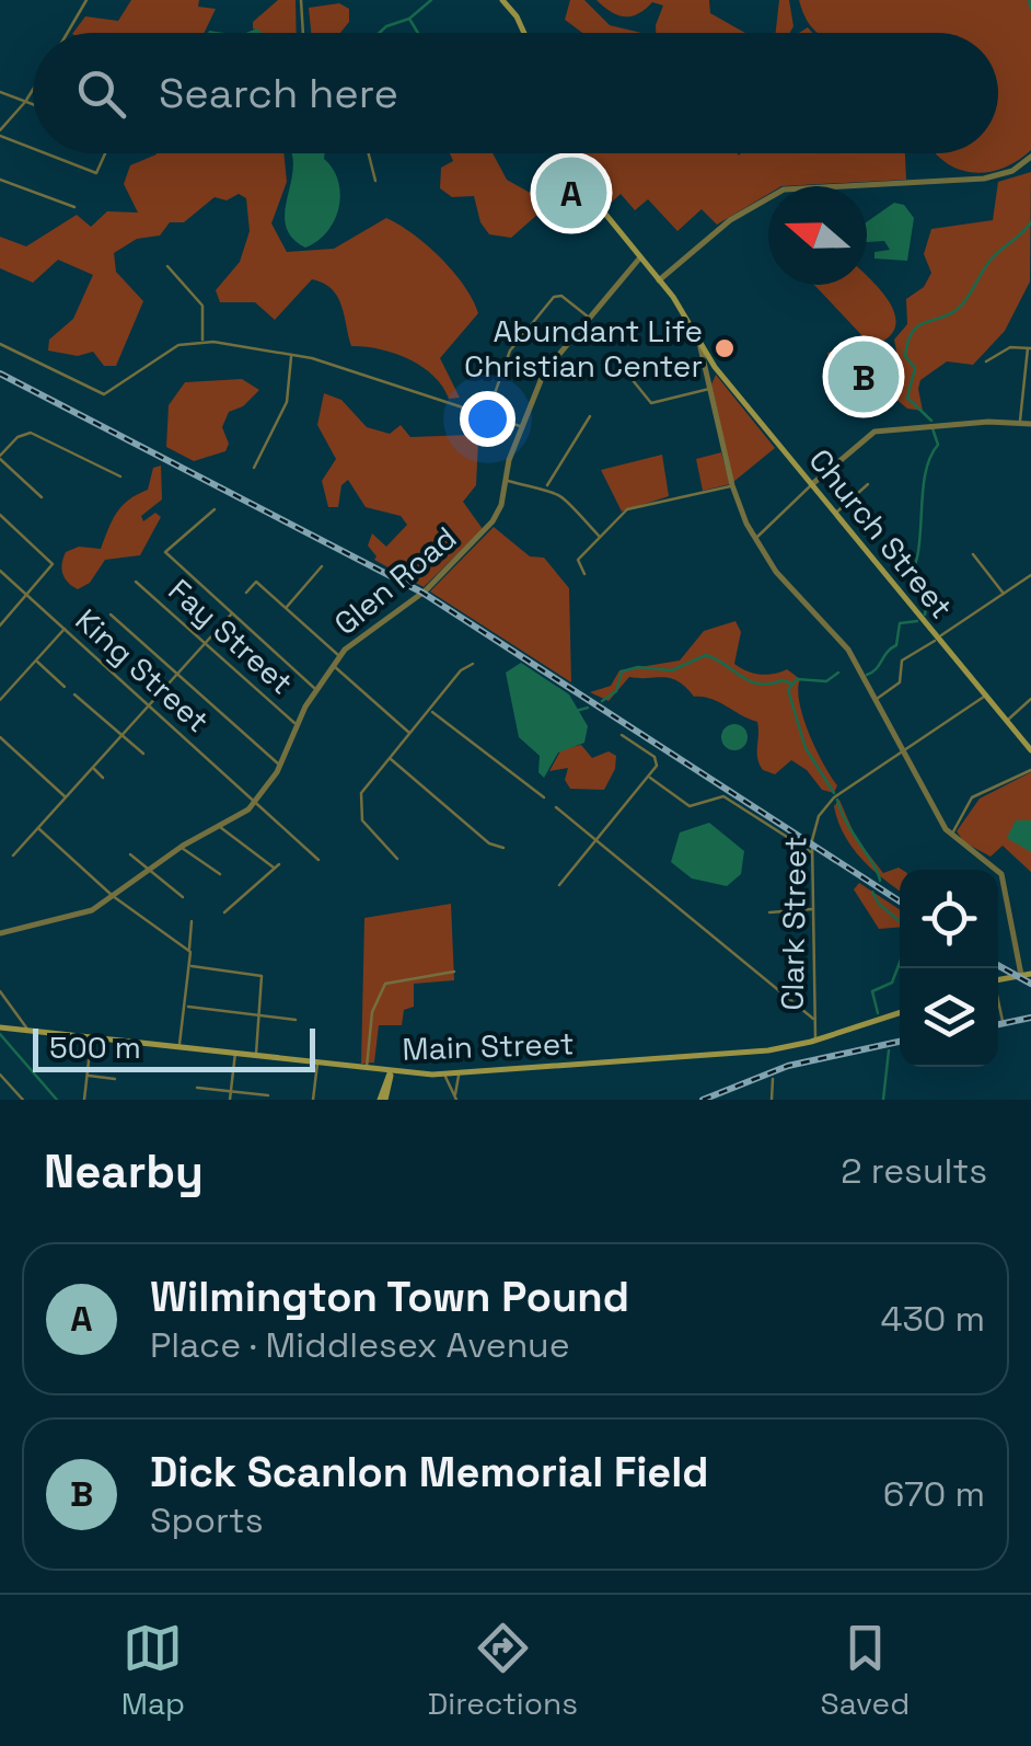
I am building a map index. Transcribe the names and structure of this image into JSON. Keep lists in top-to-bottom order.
{
  "streets": {
    "main road": ["Church Street", "Main Street"],
    "street": [
      "Glen Road",
      "Fay Street",
      "King Street",
      "Clark Street"
    ]
  },
  "crossings": [
    ["Church Street", "Glen Road"],
    ["Church Street", "Clark Street"],
    ["Glen Road", "Fay Street"],
    ["Glen Road", "King Street"],
    ["Clark Street", "Main Street"]
  ],
  "places": ["Abundant Life Christian Center"],
  "scale_bar": "500 m",
  "north": "left",
  "page": {
    "search": "Search here",
    "pins": ["A", "B"],
    "scale": "500 m",
    "heading": ["Nearby", "2 results"],
    "list": [
      {
        "mark": "A",
        "name": "Wilmington Town Pound",
        "note": "Place · Middlesex Avenue",
        "value": "430 m"
      },
      {
        "mark": "B",
        "name": "Dick Scanlon Memorial Field",
        "note": "Sports",
        "value": "670 m"
      }
    ],
    "nav": ["Map", "Directions", "Saved"]
  }
}
